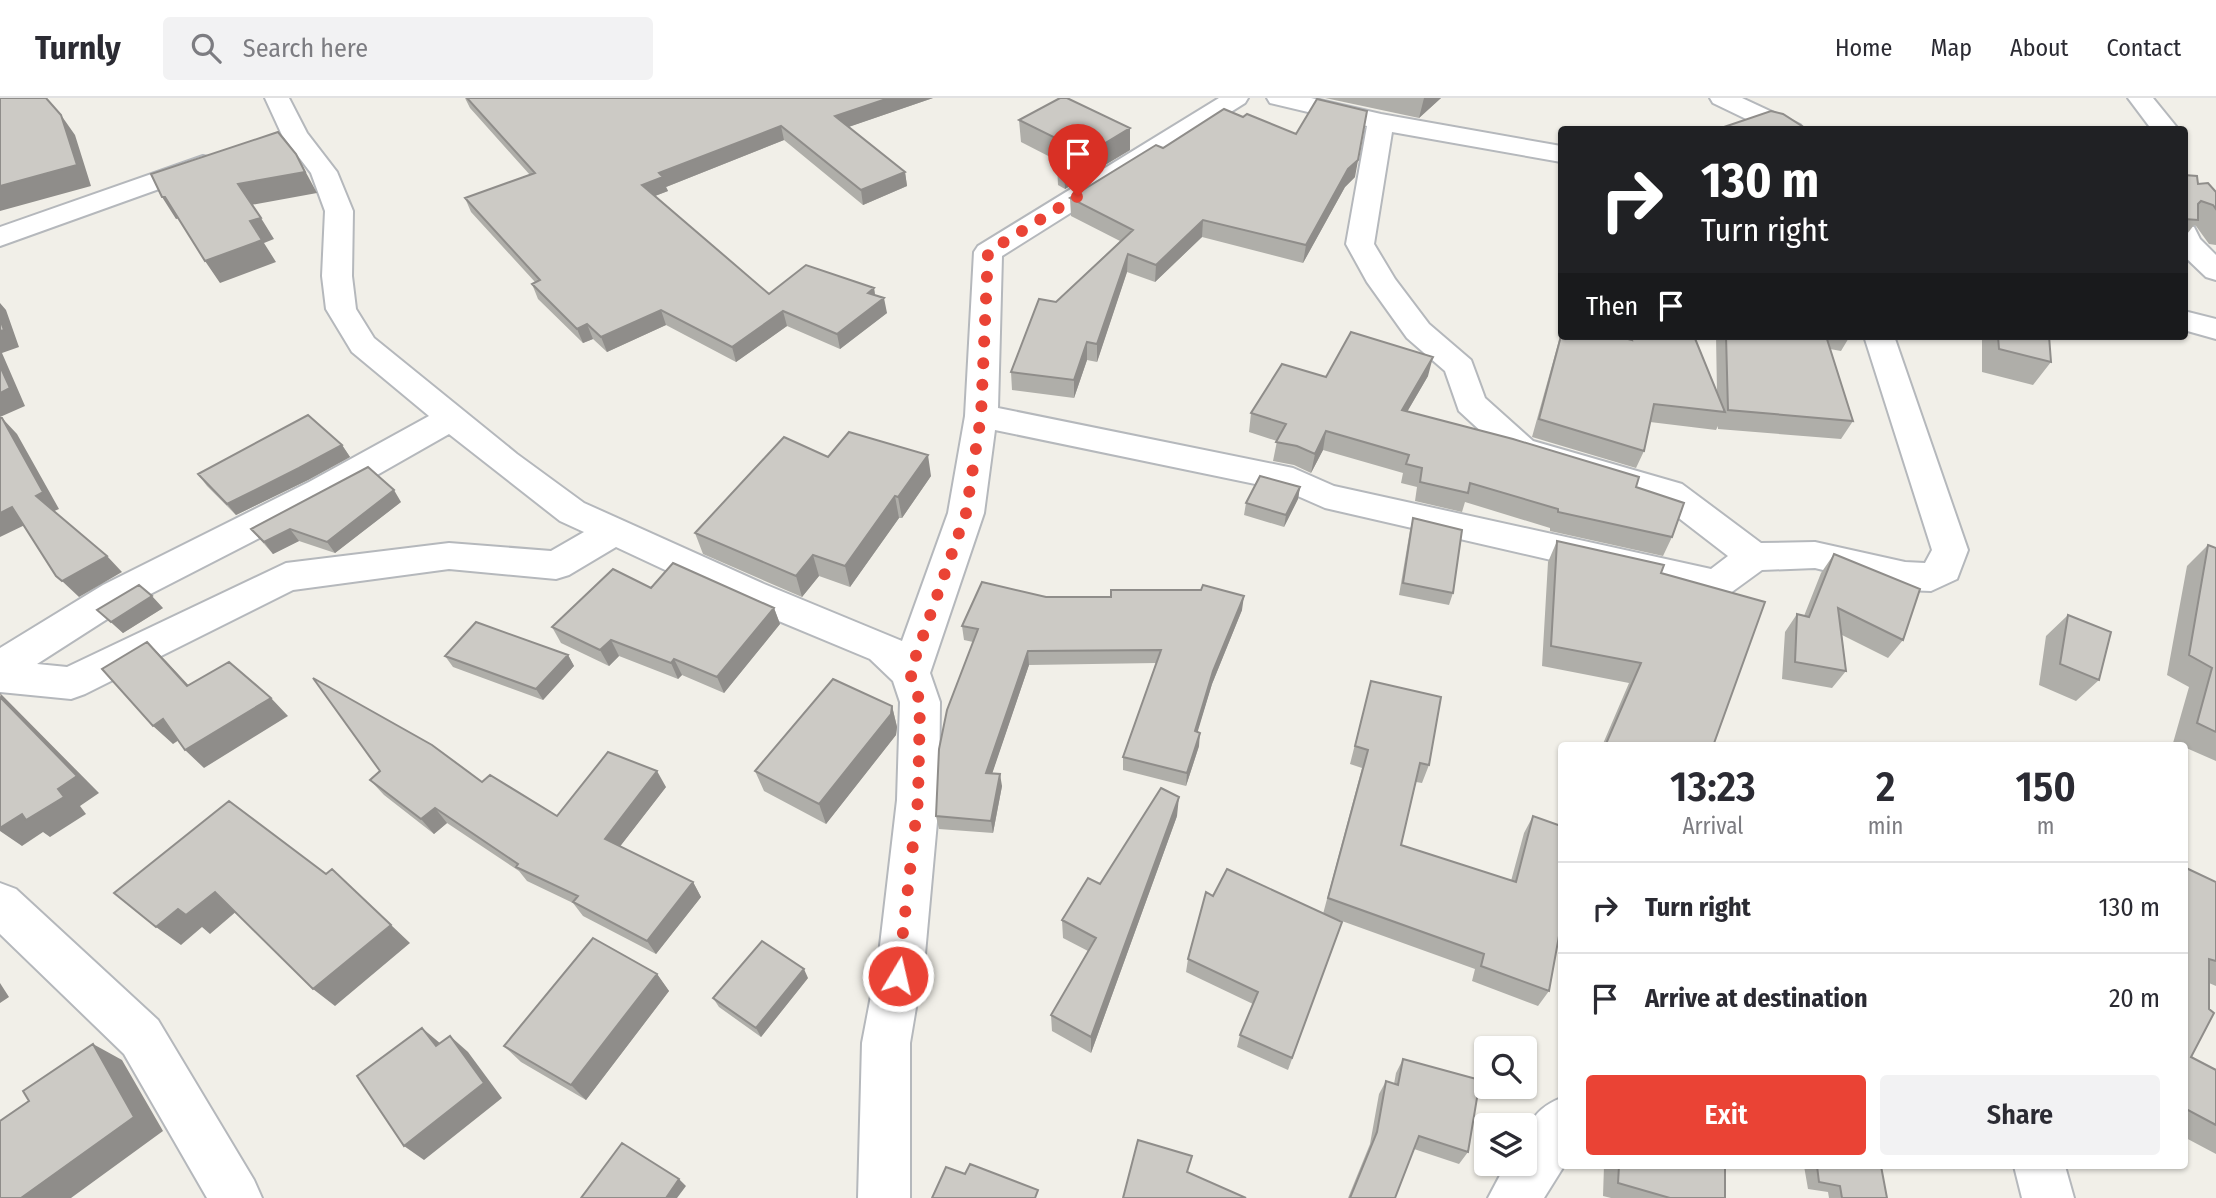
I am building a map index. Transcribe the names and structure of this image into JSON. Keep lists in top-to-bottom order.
{
  "page": {
    "header": "Turnly",
    "search": "Search here",
    "nav": [
      "Home",
      "Map",
      "About",
      "Contact"
    ],
    "turn": ["130 m", "Turn right"],
    "then": "Then",
    "eta": [
      "13:23",
      "Arrival",
      "2",
      "min",
      "150",
      "m"
    ],
    "list": [
      {
        "name": "Turn right",
        "value": "130 m"
      },
      {
        "name": "Arrive at destination",
        "value": "20 m"
      }
    ],
    "buttons": ["Exit", "Share"]
  }
}
